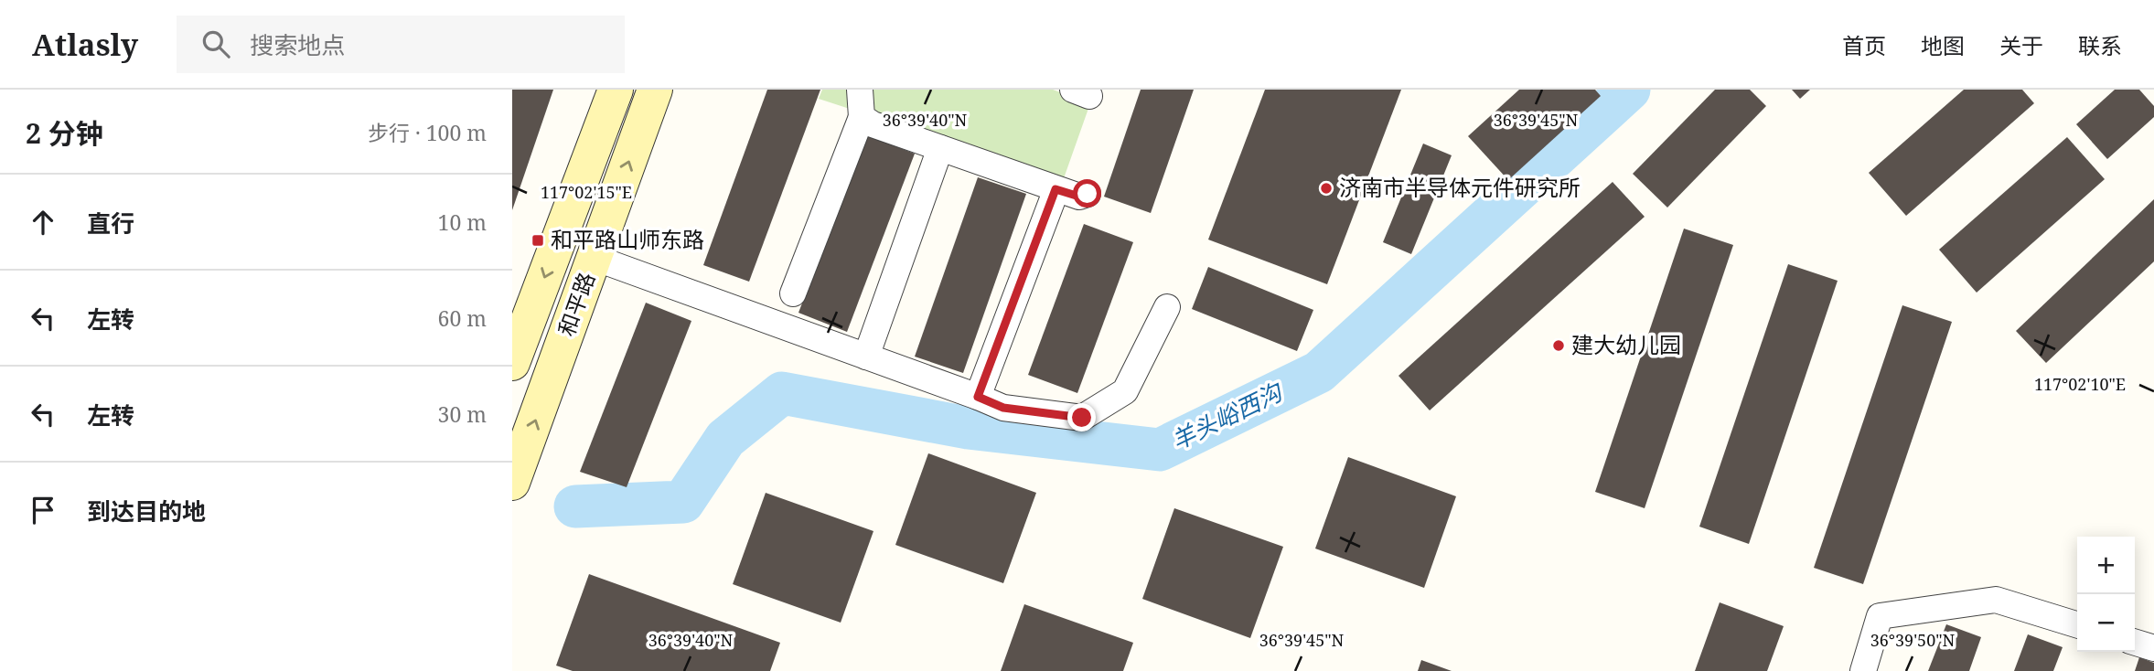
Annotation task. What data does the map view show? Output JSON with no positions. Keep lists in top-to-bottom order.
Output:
{
  "streets": {
    "main road": ["和平路"]
  },
  "water": ["羊头峪西沟"],
  "places": {
    "other": ["济南市半导体元件研究所", "建大幼儿园"],
    "transit": ["和平路山师东路"]
  },
  "page": {
    "header": "Atlasly",
    "search": "搜索地点",
    "nav": [
      "首页",
      "地图",
      "关于",
      "联系"
    ],
    "heading": ["2 分钟", "步行 · 100 m"],
    "list": [
      ["直行", "10 m"],
      ["左转", "60 m"],
      ["左转", "30 m"],
      "到达目的地"
    ],
    "map_buttons": ["+", "−"]
  },
  "coordinates": [
    "36°39'40\"N",
    "36°39'45\"N",
    "117°02'15\"E",
    "117°02'10\"E",
    "36°39'50\"N"
  ]
}
